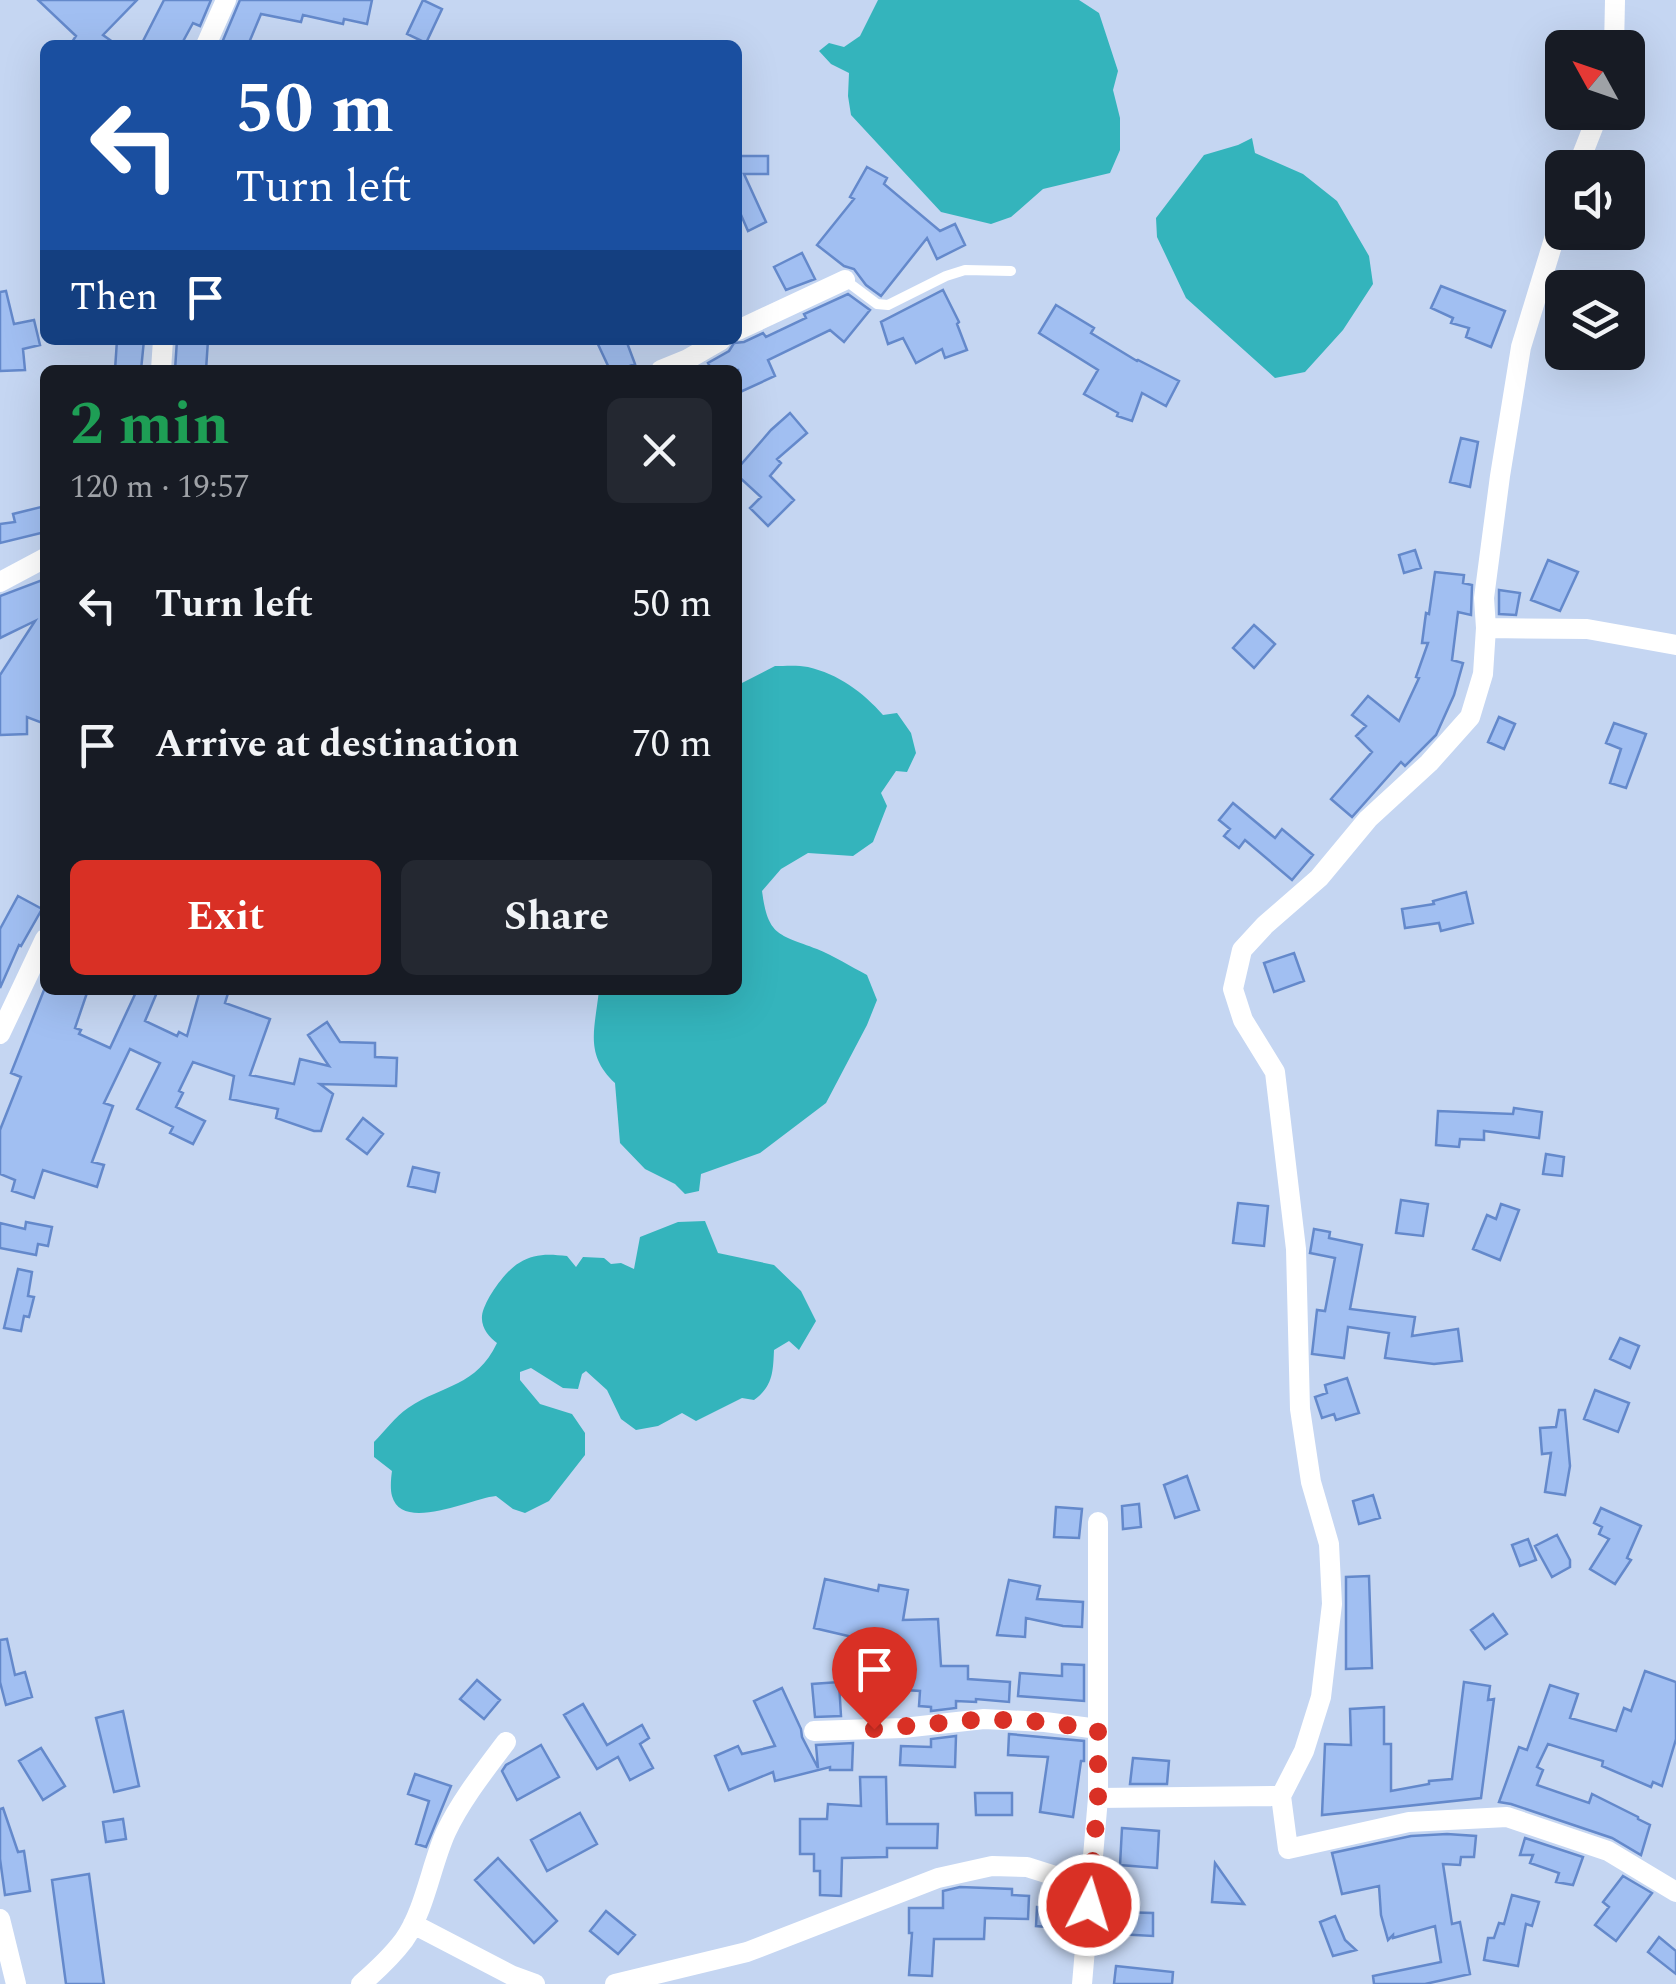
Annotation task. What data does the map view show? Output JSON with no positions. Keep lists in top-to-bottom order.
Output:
{
  "north": "top left",
  "page": {
    "turn": ["50 m", "Turn left"],
    "then": "Then",
    "heading": ["2 min", "120 m · 19:57"],
    "list": [
      {
        "name": "Turn left",
        "value": "50 m"
      },
      {
        "name": "Arrive at destination",
        "value": "70 m"
      }
    ],
    "buttons": ["Exit", "Share"]
  }
}
